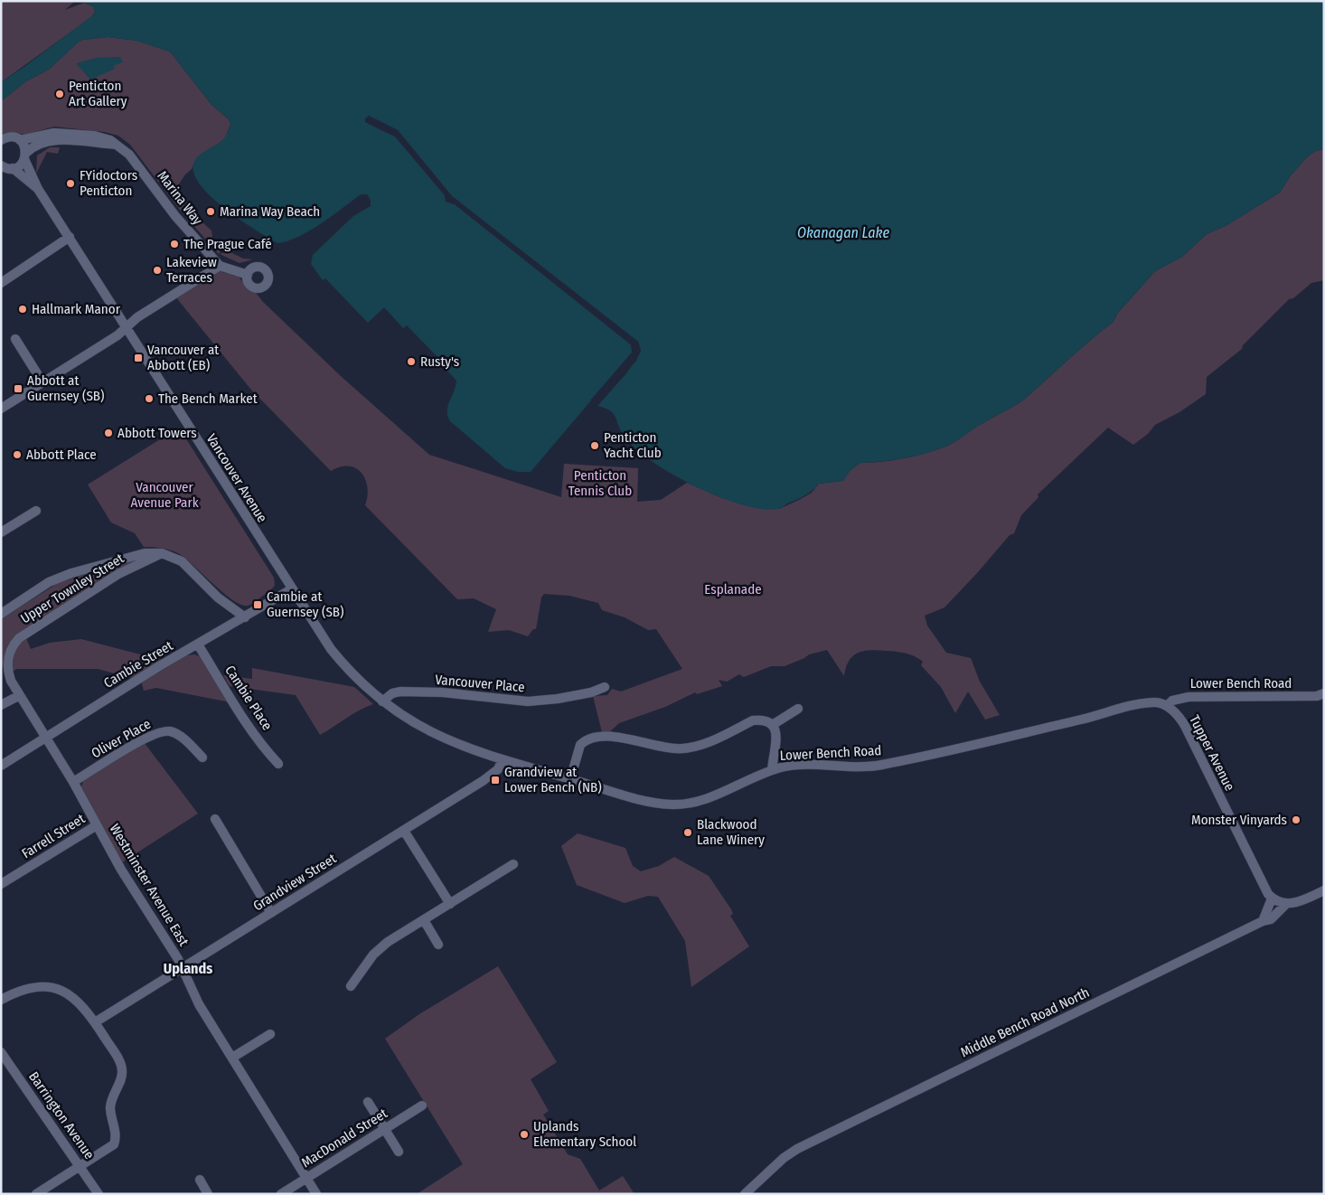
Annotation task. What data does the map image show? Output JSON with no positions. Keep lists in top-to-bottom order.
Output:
{
  "streets": {
    "street": [
      "Marina Way",
      "Vancouver Avenue",
      "Upper Townley Street",
      "Cambie Street",
      "Vancouver Place",
      "Lower Bench Road",
      "Cambie Place",
      "Oliver Place",
      "Tupper Avenue",
      "Farrell Street",
      "Grandview Street",
      "Westminster Avenue East",
      "Middle Bench Road North",
      "Barrington Avenue",
      "MacDonald Street"
    ]
  },
  "crossings": [
    ["Marina Way", "Vancouver Avenue"],
    ["Vancouver Avenue", "Cambie Street"],
    ["Vancouver Avenue", "Vancouver Place"],
    ["Vancouver Avenue", "Lower Bench Road"],
    ["Upper Townley Street", "Westminster Avenue East"],
    ["Cambie Street", "Cambie Place"],
    ["Cambie Street", "Westminster Avenue East"],
    ["Vancouver Place", "Lower Bench Road"],
    ["Lower Bench Road", "Tupper Avenue"],
    ["Lower Bench Road", "Grandview Street"],
    ["Oliver Place", "Westminster Avenue East"],
    ["Farrell Street", "Westminster Avenue East"],
    ["Grandview Street", "Westminster Avenue East"],
    ["Westminster Avenue East", "MacDonald Street"]
  ],
  "districts": ["Uplands"],
  "water": ["Okanagan Lake"],
  "parks": ["Penticton Tennis Club", "Vancouver Avenue Park", "Esplanade"],
  "places": {
    "other": [
      "Penticton Art Gallery",
      "FYidoctors Penticton",
      "Marina Way Beach",
      "The Prague Café",
      "Lakeview Terraces",
      "Hallmark Manor",
      "Rusty's",
      "The Bench Market",
      "Abbott Towers",
      "Penticton Yacht Club",
      "Abbott Place",
      "Monster Vinyards",
      "Blackwood Lane Winery",
      "Uplands Elementary School"
    ],
    "transit": [
      "Vancouver at Abbott (EB)",
      "Abbott at Guernsey (SB)",
      "Cambie at Guernsey (SB)",
      "Grandview at Lower Bench (NB)"
    ]
  }
}
